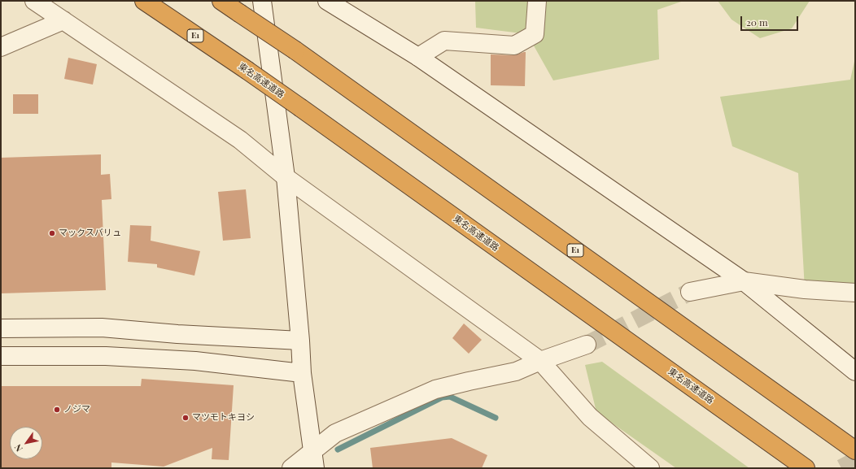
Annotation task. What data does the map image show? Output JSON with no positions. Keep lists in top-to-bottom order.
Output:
{
  "streets": {
    "highway": ["E1", "東名高速道路"]
  },
  "places": ["マックスバリュ", "ノジマ", "マツモトキヨシ"],
  "scale_bar": "20 m",
  "north": "bottom left"
}
